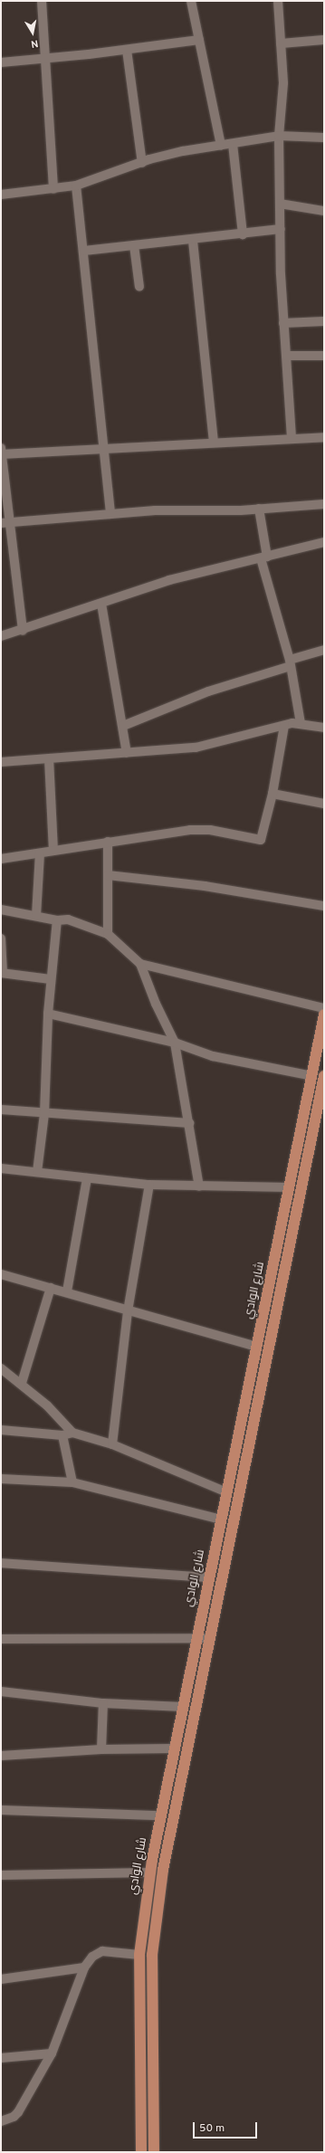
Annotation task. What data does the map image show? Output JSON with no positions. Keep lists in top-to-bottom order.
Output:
{
  "streets": {
    "main road": ["شارع الوادي"]
  },
  "scale_bar": "50 m",
  "north": "bottom"
}
